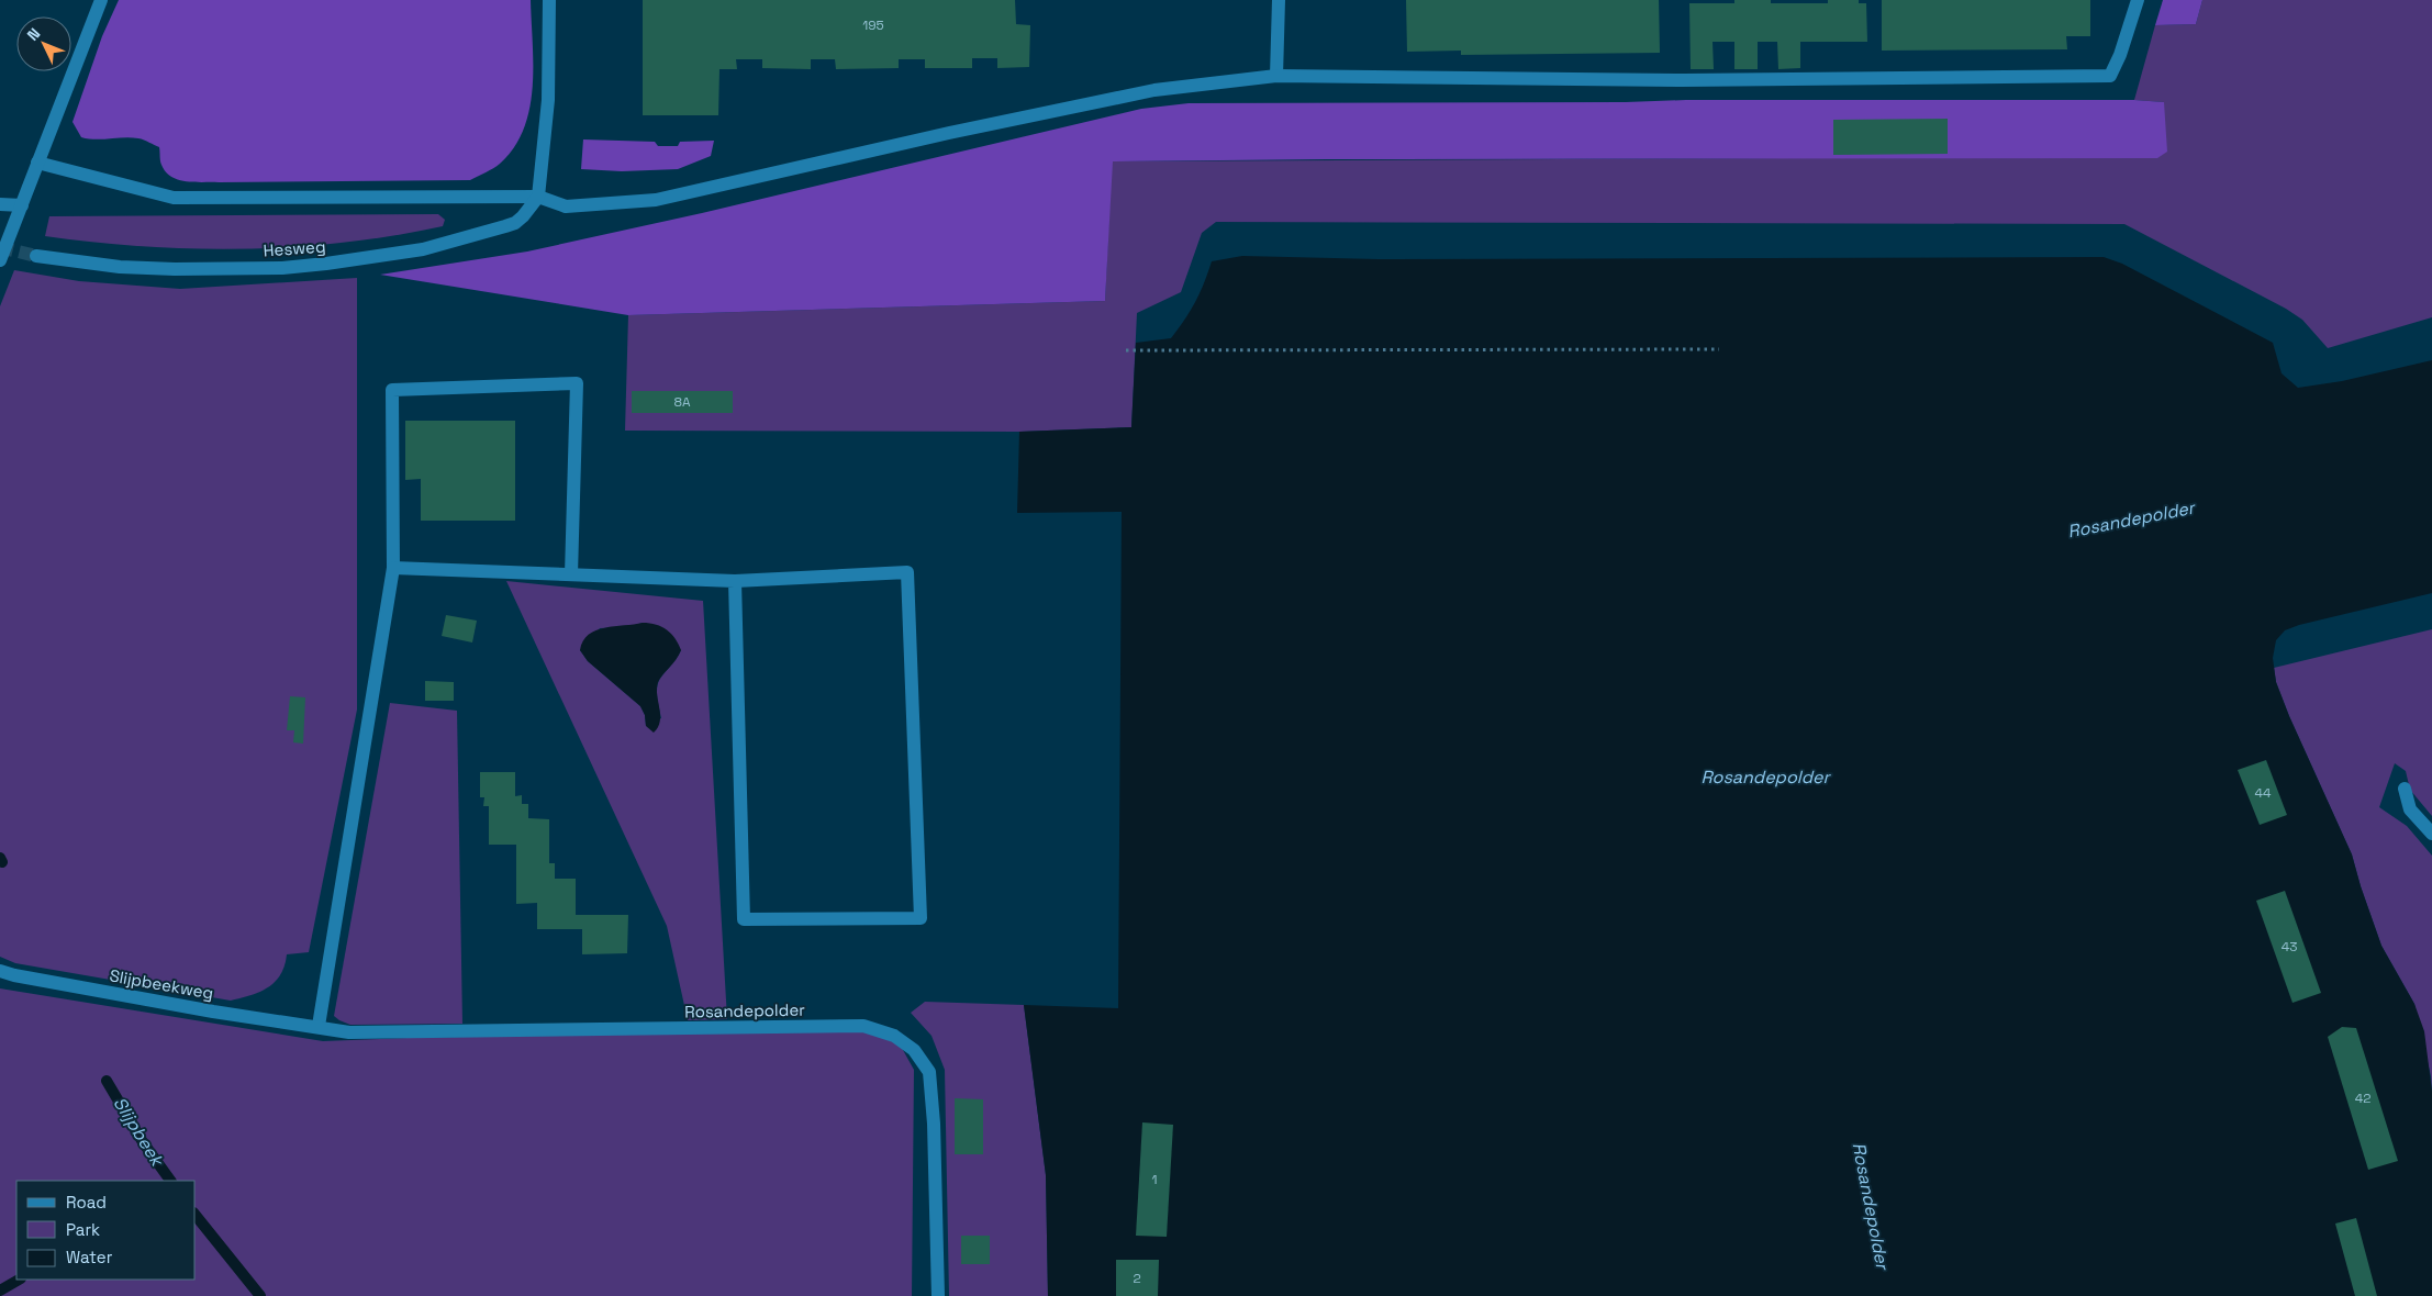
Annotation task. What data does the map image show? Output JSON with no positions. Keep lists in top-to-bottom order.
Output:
{
  "streets": {
    "street": ["Hesweg", "Slijpbeekweg", "Rosandepolder"]
  },
  "crossings": [
    ["Slijpbeekweg", "Rosandepolder"]
  ],
  "water": ["Rosandepolder", "Slijpbeek"],
  "house_numbers": [
    "195",
    "8A",
    "44",
    "43",
    "42",
    "1",
    "2"
  ],
  "legend": ["Road", "Park", "Water"],
  "north": "top left"
}
